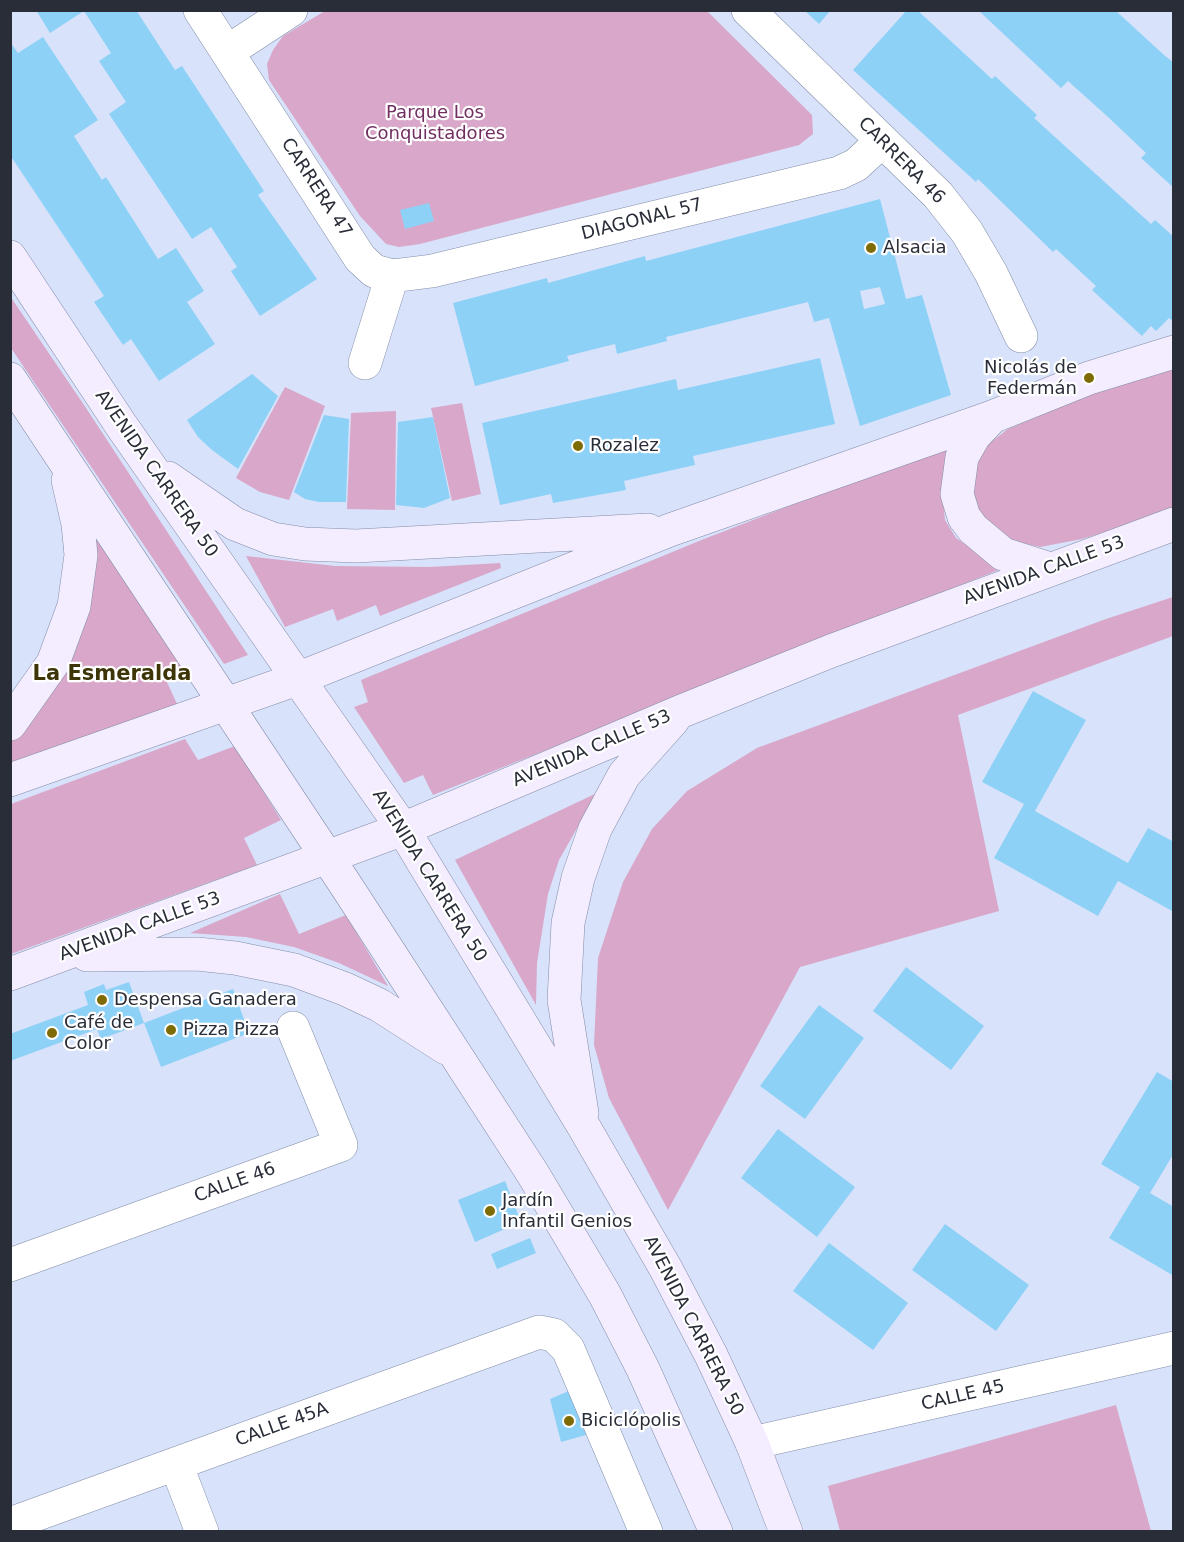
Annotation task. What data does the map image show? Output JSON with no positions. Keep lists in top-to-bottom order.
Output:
{
  "streets": {
    "main road": ["AVENIDA CARRERA 50", "AVENIDA CALLE 53"],
    "street": [
      "CARRERA 46",
      "CARRERA 47",
      "DIAGONAL 57",
      "CALLE 46",
      "CALLE 45",
      "CALLE 45A"
    ]
  },
  "crossings": [
    ["CARRERA 46", "DIAGONAL 57"],
    ["CARRERA 47", "DIAGONAL 57"],
    ["AVENIDA CARRERA 50", "AVENIDA CALLE 53"],
    ["AVENIDA CARRERA 50", "CALLE 45"]
  ],
  "districts": ["La Esmeralda"],
  "parks": ["Parque Los Conquistadores"],
  "places": [
    "Alsacia",
    "Nicolás de Federmán",
    "Rozalez",
    "Despensa Ganadera",
    "Pizza Pizza",
    "Café de Color",
    "Jardín Infantil Genios",
    "Biciclópolis"
  ]
}
